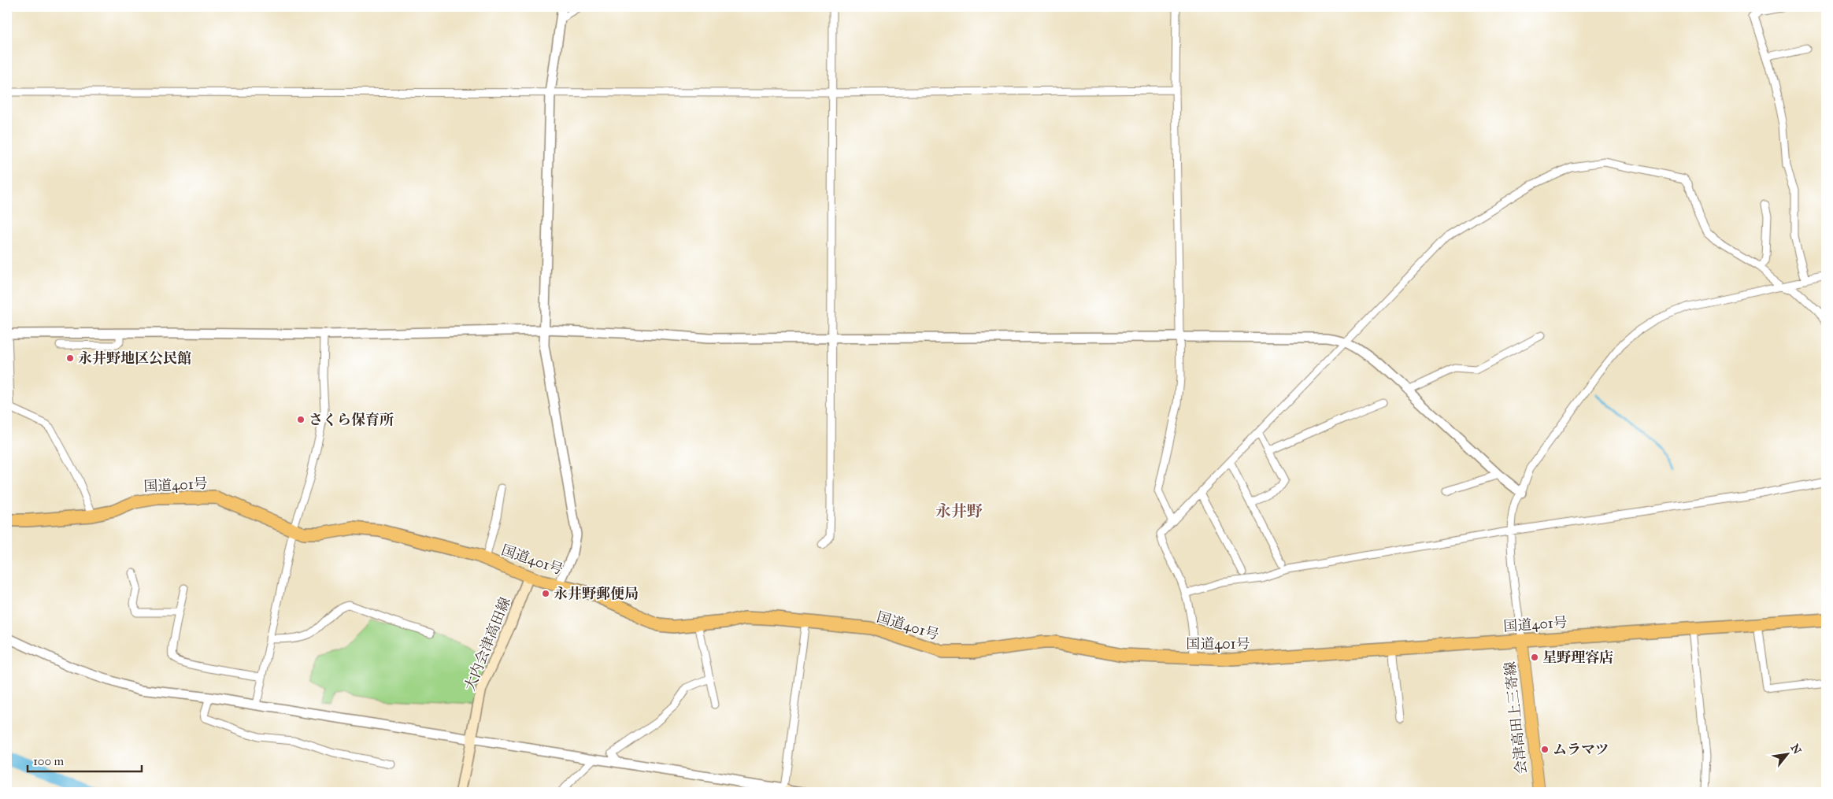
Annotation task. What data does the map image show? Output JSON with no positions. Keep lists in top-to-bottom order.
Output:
{
  "streets": {
    "highway": ["国道401号"],
    "main road": ["大内会津高田線", "会津高田上三寄線"]
  },
  "crossings": [
    ["国道401号", "大内会津高田線"],
    ["国道401号", "会津高田上三寄線"]
  ],
  "districts": ["永井野"],
  "places": [
    "永井野地区公民館",
    "さくら保育所",
    "永井野郵便局",
    "星野理容店",
    "ムラマツ"
  ],
  "scale_bar": "100 m",
  "north": "top right"
}
